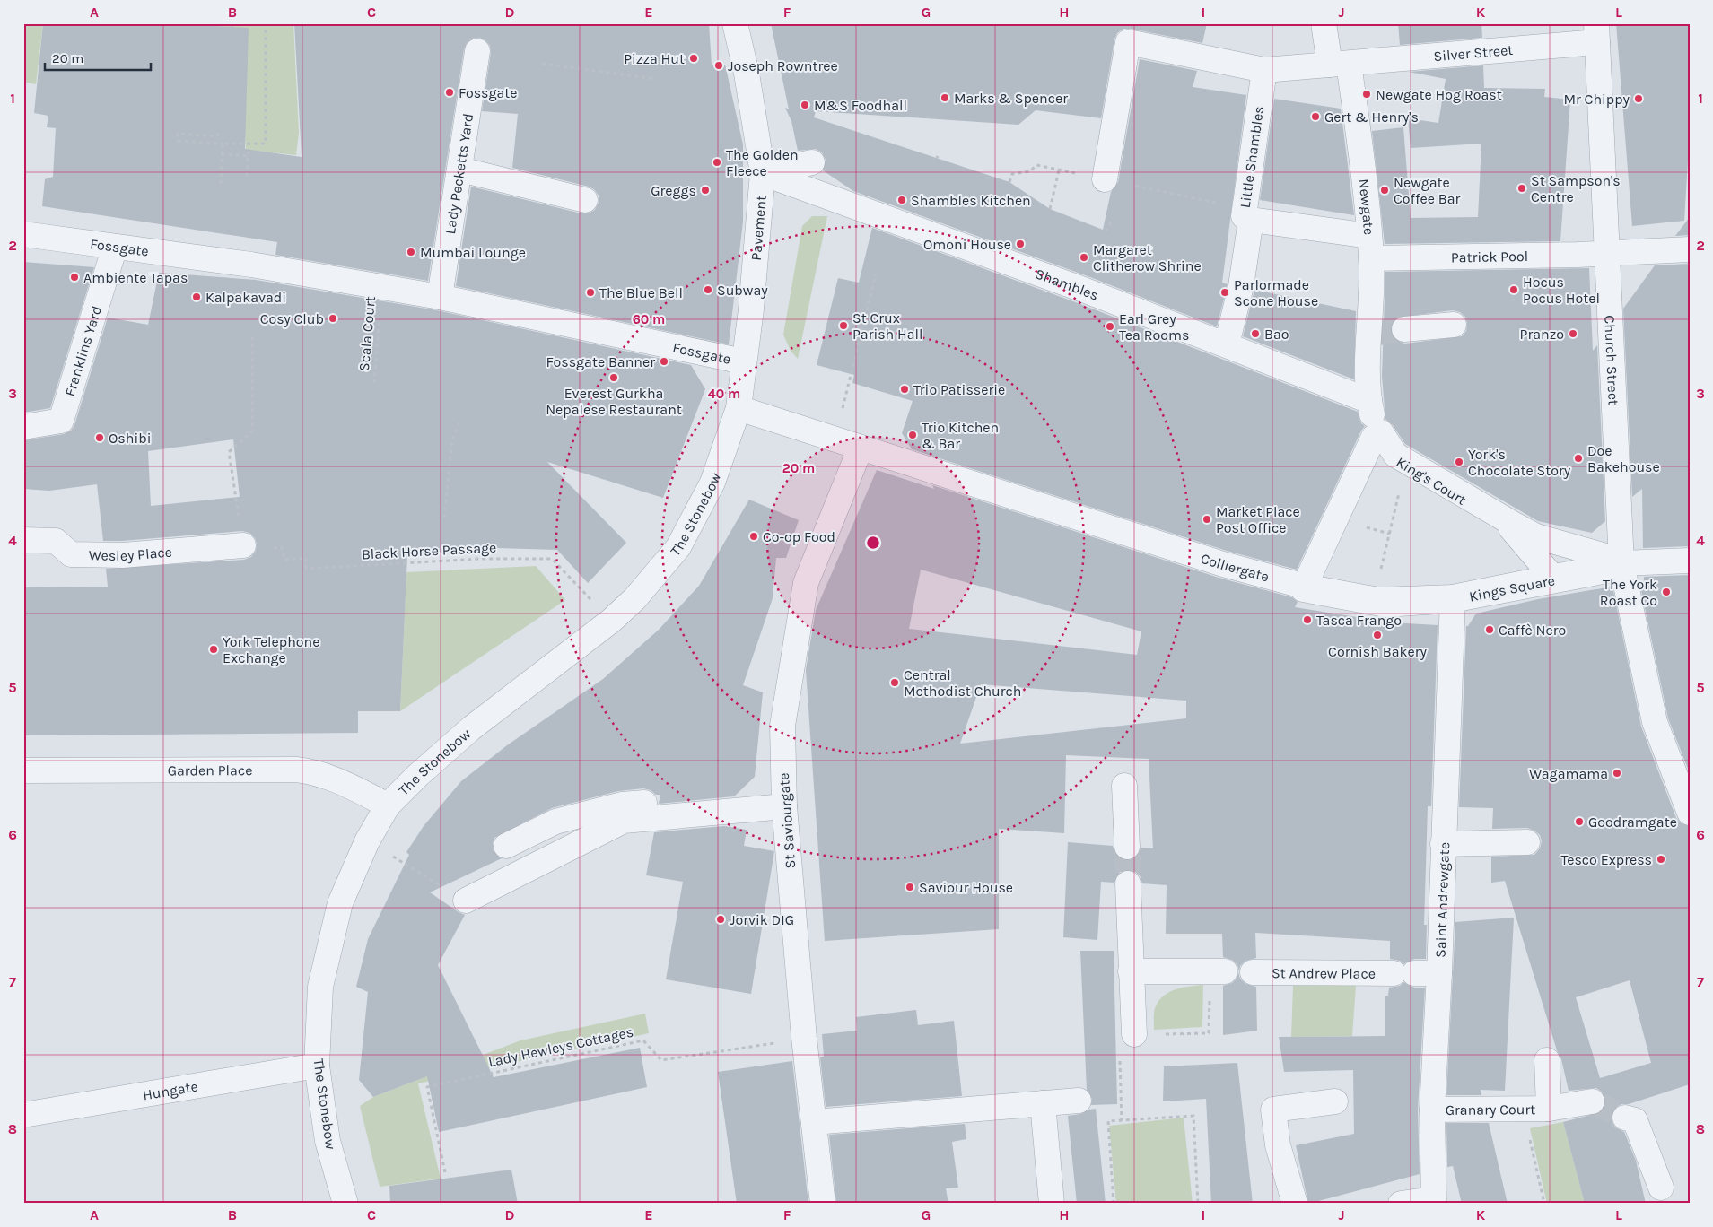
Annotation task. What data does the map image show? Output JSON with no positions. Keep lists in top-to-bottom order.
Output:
{
  "streets": {
    "street": [
      "Silver Street",
      "Little Shambles",
      "Lady Pecketts Yard",
      "Newgate",
      "Pavement",
      "Fossgate",
      "Patrick Pool",
      "Shambles",
      "Franklins Yard",
      "Church Street",
      "King's Court",
      "The Stonebow",
      "Wesley Place",
      "Colliergate",
      "Kings Square",
      "Garden Place",
      "St Saviourgate",
      "Saint Andrewgate",
      "St Andrew Place",
      "Hungate",
      "Granary Court"
    ],
    "path": ["Scala Court", "Black Horse Passage", "Lady Hewleys Cottages"]
  },
  "crossings": [
    ["Silver Street", "Little Shambles"],
    ["Silver Street", "Newgate"],
    ["Silver Street", "Church Street"],
    ["Little Shambles", "Patrick Pool"],
    ["Little Shambles", "Shambles"],
    ["Lady Pecketts Yard", "Fossgate"],
    ["Newgate", "Patrick Pool"],
    ["Newgate", "King's Court"],
    ["Pavement", "Fossgate"],
    ["Pavement", "Shambles"],
    ["Pavement", "The Stonebow"],
    ["Pavement", "Colliergate"],
    ["Fossgate", "Scala Court"],
    ["Fossgate", "Franklins Yard"],
    ["Patrick Pool", "Church Street"],
    ["Shambles", "King's Court"],
    ["Church Street", "Colliergate"],
    ["Church Street", "Kings Square"],
    ["King's Court", "Colliergate"],
    ["The Stonebow", "Black Horse Passage"],
    ["The Stonebow", "Colliergate"],
    ["The Stonebow", "Garden Place"],
    ["The Stonebow", "Hungate"],
    ["Black Horse Passage", "Wesley Place"],
    ["Colliergate", "Kings Square"],
    ["Colliergate", "St Saviourgate"],
    ["Colliergate", "Saint Andrewgate"],
    ["Kings Square", "Saint Andrewgate"],
    ["St Saviourgate", "Lady Hewleys Cottages"],
    ["Saint Andrewgate", "St Andrew Place"],
    ["Saint Andrewgate", "Granary Court"]
  ],
  "places": [
    "Pizza Hut",
    "Joseph Rowntree",
    "Fossgate",
    "Newgate Hog Roast",
    "Marks & Spencer",
    "Mr Chippy",
    "M&S Foodhall",
    "Gert & Henry's",
    "The Golden Fleece",
    "St Sampson's Centre",
    "Greggs",
    "Newgate Coffee Bar",
    "Shambles Kitchen",
    "Omoni House",
    "Mumbai Lounge",
    "Margaret Clitherow Shrine",
    "Ambiente Tapas",
    "Subway",
    "Hocus Pocus Hotel",
    "The Blue Bell",
    "Parlormade Scone House",
    "Kalpakavadi",
    "Cosy Club",
    "St Crux Parish Hall",
    "Earl Grey Tea Rooms",
    "Bao",
    "Pranzo",
    "Fossgate Banner",
    "Everest Gurkha Nepalese Restaurant",
    "Trio Patisserie",
    "Trio Kitchen & Bar",
    "Oshibi",
    "Doe Bakehouse",
    "York's Chocolate Story",
    "Market Place Post Office",
    "Co-op Food",
    "The York Roast Co",
    "Tasca Frango",
    "Caffè Nero",
    "Cornish Bakery",
    "York Telephone Exchange",
    "Central Methodist Church",
    "Wagamama",
    "Goodramgate",
    "Tesco Express",
    "Saviour House",
    "Jorvik DIG"
  ],
  "scale_bar": "20 m",
  "grid": {
    "columns": [
      "A",
      "B",
      "C",
      "D",
      "E",
      "F",
      "G",
      "H",
      "I",
      "J",
      "K",
      "L"
    ],
    "rows": [
      "1",
      "2",
      "3",
      "4",
      "5",
      "6",
      "7",
      "8"
    ]
  },
  "rings": ["60 m", "40 m", "20 m"]
}
